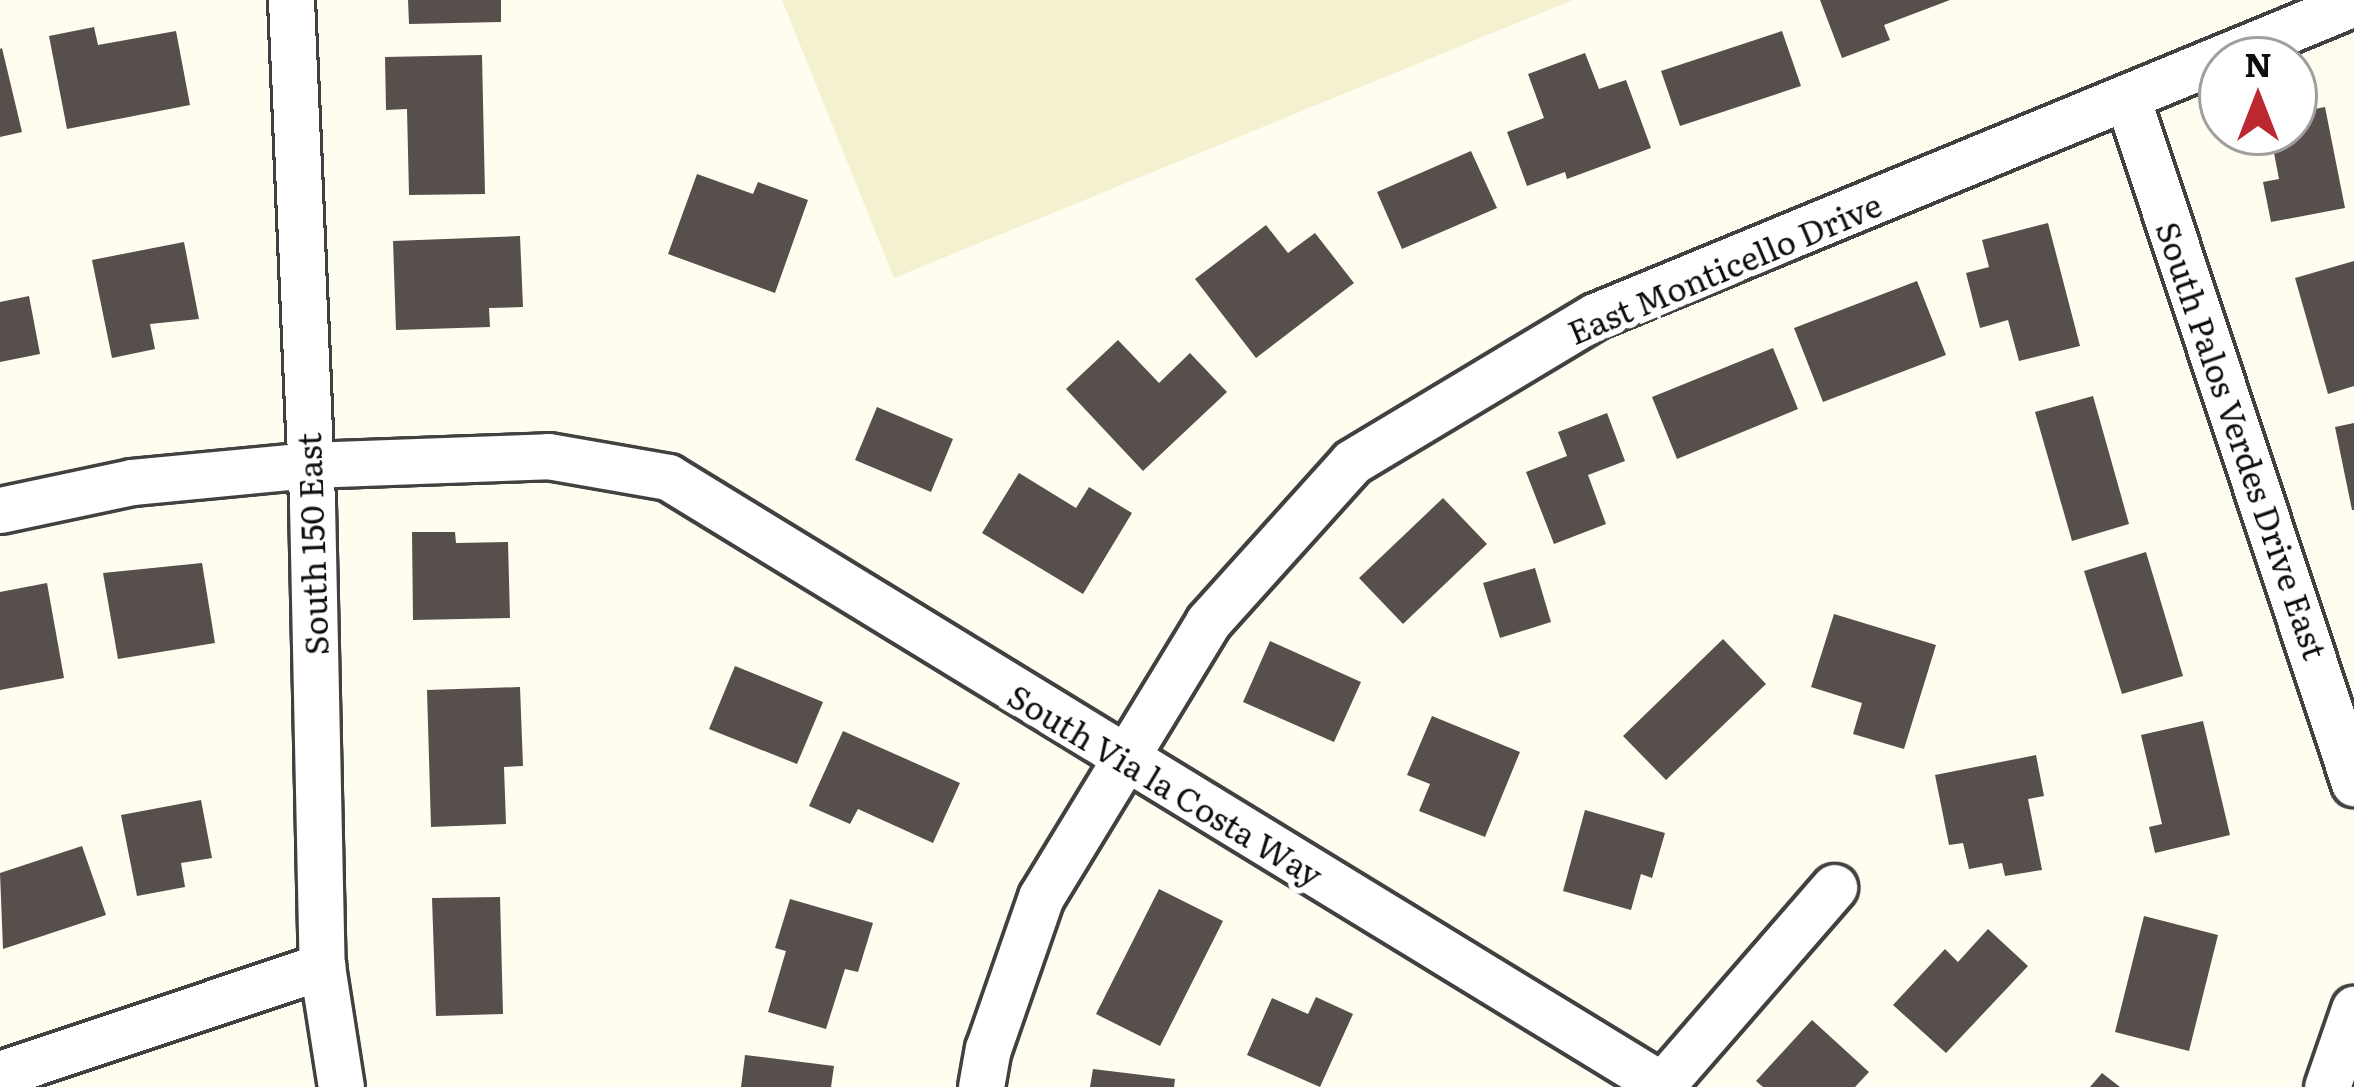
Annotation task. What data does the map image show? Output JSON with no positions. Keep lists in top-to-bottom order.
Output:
{
  "streets": {
    "street": [
      "East Monticello Drive",
      "South Palos Verdes Drive East",
      "South 150 East",
      "South Via la Costa Way"
    ]
  },
  "crossings": [
    ["East Monticello Drive", "South Palos Verdes Drive East"],
    ["East Monticello Drive", "South Via la Costa Way"],
    ["South 150 East", "South Via la Costa Way"]
  ],
  "north": "top"
}
